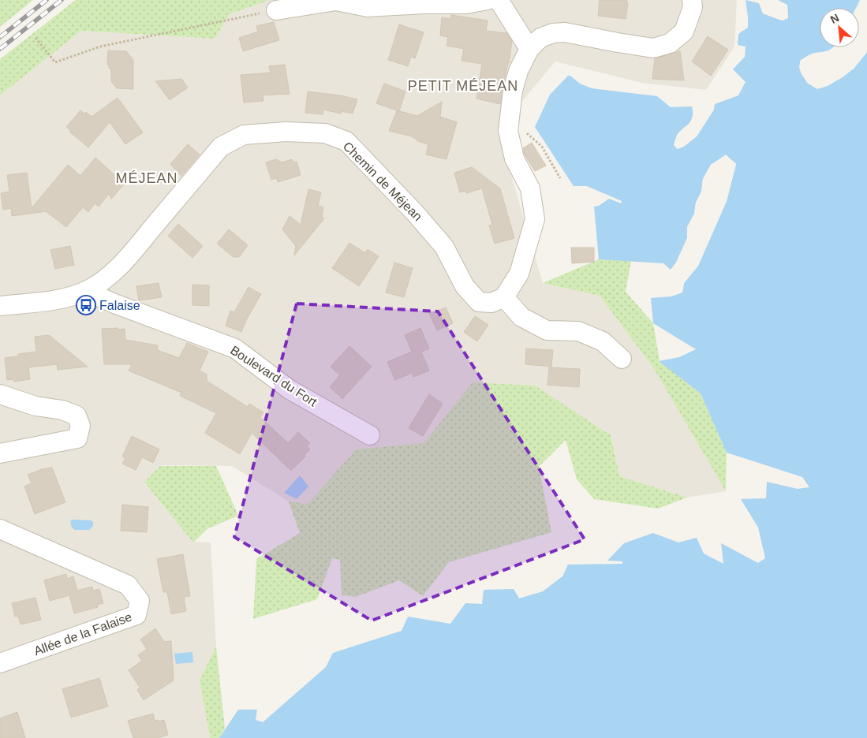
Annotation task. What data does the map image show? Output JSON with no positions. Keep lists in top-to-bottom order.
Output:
{
  "streets": {
    "street": ["Chemin de Méjean", "Boulevard du Fort", "Allée de la Falaise"]
  },
  "crossings": [
    ["Chemin de Méjean", "Boulevard du Fort"]
  ],
  "districts": ["PETIT MÉJEAN", "MÉJEAN"],
  "places": {
    "bus stop": ["Falaise"]
  },
  "north": "top left"
}
